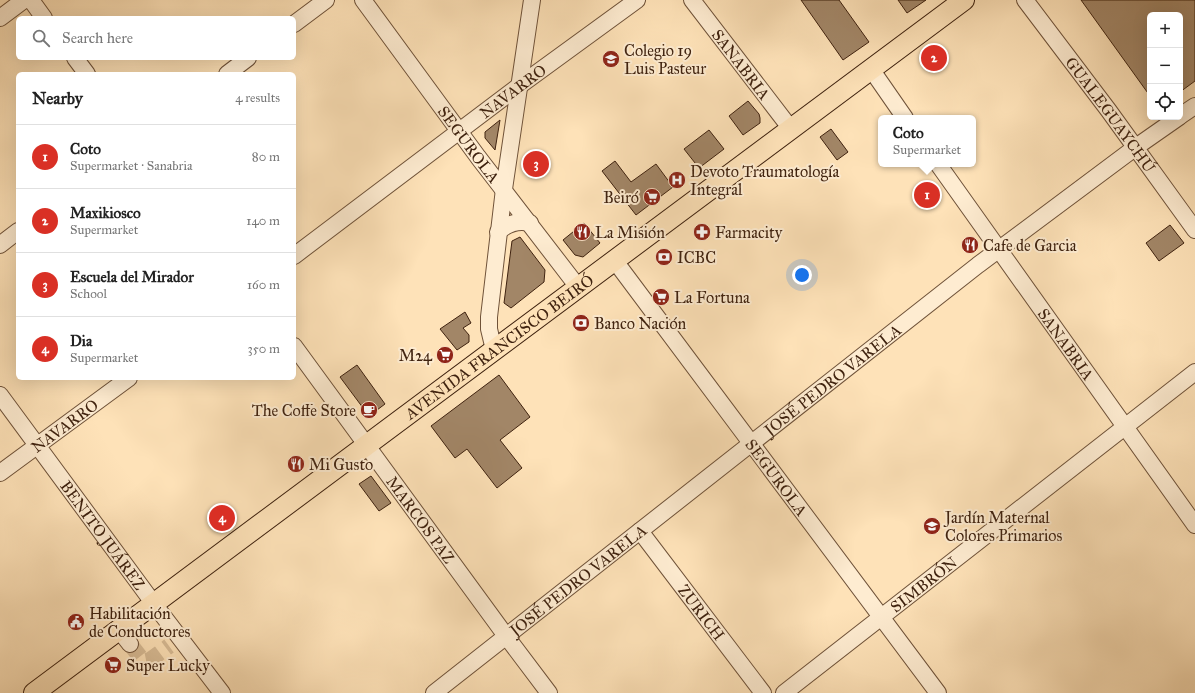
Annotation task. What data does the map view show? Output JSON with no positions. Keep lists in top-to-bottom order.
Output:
{
  "streets": {
    "main road": ["AVENIDA FRANCISCO BEIRÓ"],
    "street": [
      "SANABRIA",
      "NAVARRO",
      "GUALEGUAYCHÚ",
      "SEGUROLA",
      "JOSÉ PEDRO VARELA",
      "MARCOS PAZ",
      "BENITO JUÁREZ",
      "SIMBRÓN",
      "ZURICH"
    ]
  },
  "crossings": [
    ["SANABRIA", "AVENIDA FRANCISCO BEIRÓ"],
    ["SANABRIA", "JOSÉ PEDRO VARELA"],
    ["SANABRIA", "SIMBRÓN"],
    ["NAVARRO", "SEGUROLA"],
    ["NAVARRO", "BENITO JUÁREZ"],
    ["GUALEGUAYCHÚ", "JOSÉ PEDRO VARELA"],
    ["SEGUROLA", "AVENIDA FRANCISCO BEIRÓ"],
    ["SEGUROLA", "JOSÉ PEDRO VARELA"],
    ["SEGUROLA", "SIMBRÓN"],
    ["AVENIDA FRANCISCO BEIRÓ", "MARCOS PAZ"],
    ["AVENIDA FRANCISCO BEIRÓ", "BENITO JUÁREZ"],
    ["JOSÉ PEDRO VARELA", "MARCOS PAZ"],
    ["JOSÉ PEDRO VARELA", "ZURICH"]
  ],
  "places": {
    "school or university": ["Colegio 19 Luis Pasteur", "Jardín Maternal Colores Primarios"],
    "hospital": ["Devoto Traumatología Integral"],
    "supermarket": [
      "Beiró",
      "La Fortuna",
      "M24",
      "Super Lucky"
    ],
    "restaurant": ["La Misión", "Cafe de Garcia", "Mi Gusto"],
    "pharmacy": ["Farmacity"],
    "bank": ["ICBC", "Banco Nación"],
    "cafe": ["The Coffe Store"],
    "public building": ["Habilitación de Conductores"]
  },
  "page": {
    "map_buttons": ["+", "−"],
    "search": "Search here",
    "pins": [
      "2",
      "3",
      "1",
      "4"
    ],
    "heading": ["Nearby", "4 results"],
    "popup": ["Coto", "Supermarket"],
    "list": [
      {
        "mark": "1",
        "name": "Coto",
        "note": "Supermarket · Sanabria",
        "value": "80 m"
      },
      {
        "mark": "2",
        "name": "Maxikiosco",
        "note": "Supermarket",
        "value": "140 m"
      },
      {
        "mark": "3",
        "name": "Escuela del Mirador",
        "note": "School",
        "value": "160 m"
      },
      {
        "mark": "4",
        "name": "Dia",
        "note": "Supermarket",
        "value": "350 m"
      }
    ]
  }
}
